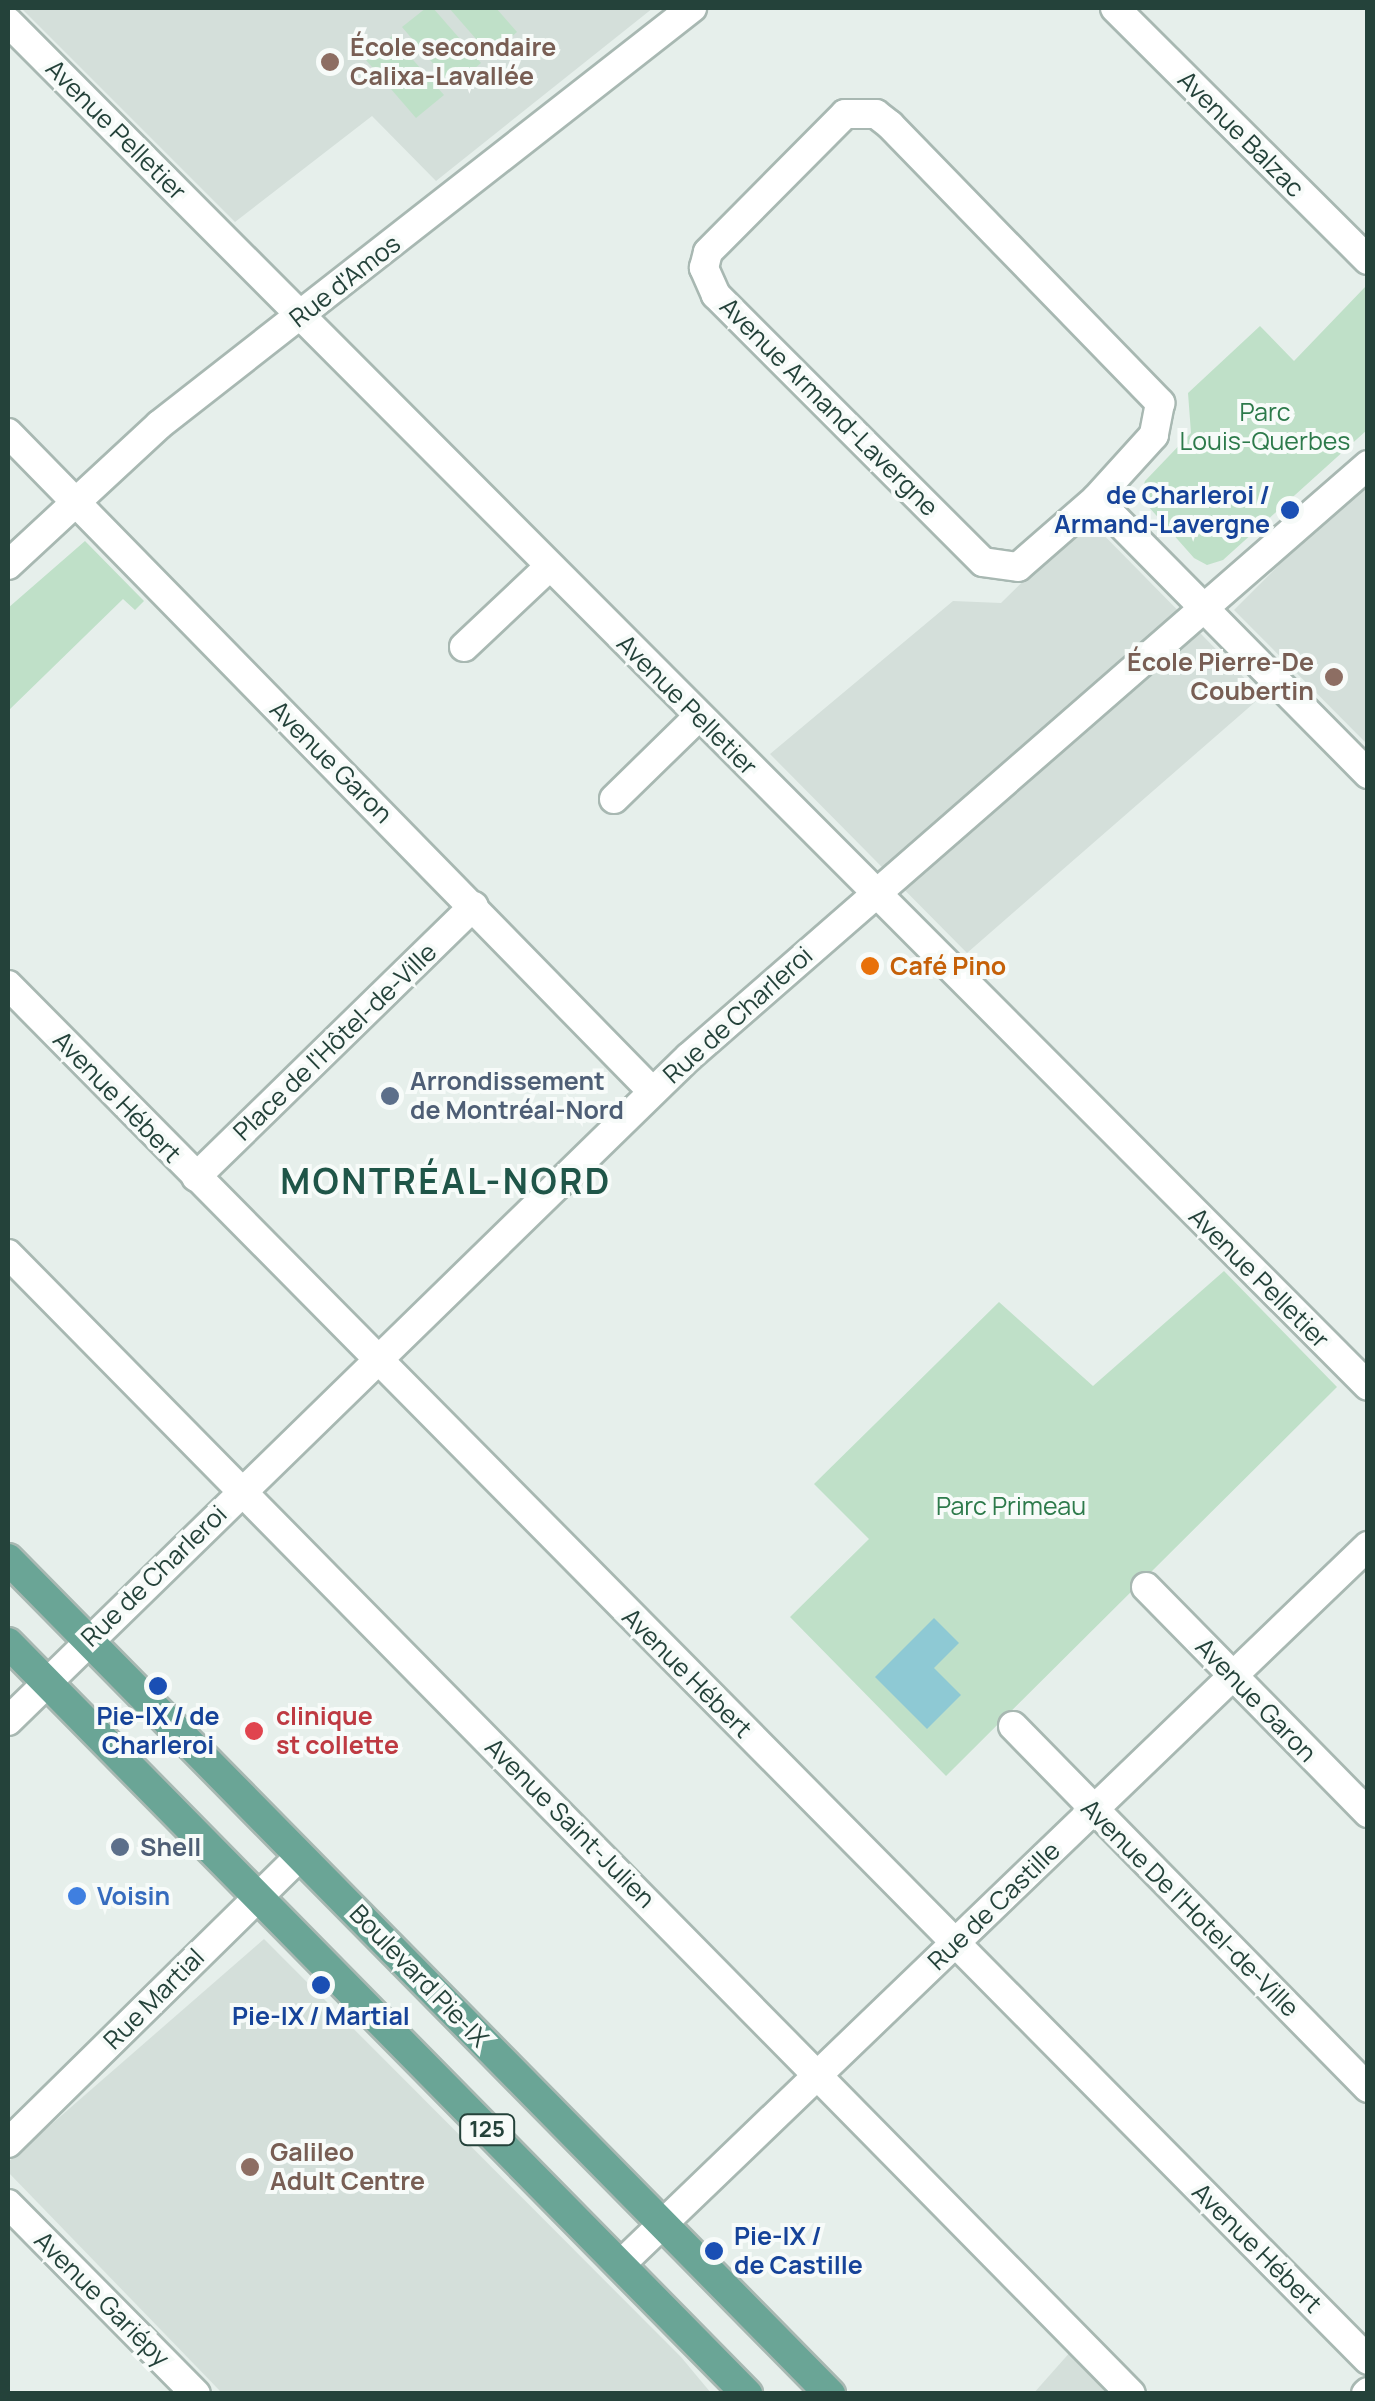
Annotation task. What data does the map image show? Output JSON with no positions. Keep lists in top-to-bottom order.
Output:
{
  "streets": {
    "main road": ["Boulevard Pie-IX", "125"],
    "street": [
      "Avenue Pelletier",
      "Avenue Balzac",
      "Rue d'Amos",
      "Avenue Armand-Lavergne",
      "Avenue Garon",
      "Rue de Charleroi",
      "Place de l'Hôtel-de-Ville",
      "Avenue Hébert",
      "Avenue Saint-Julien",
      "Rue de Castille",
      "Avenue De l'Hotel-de-Ville",
      "Rue Martial",
      "Avenue Gariépy"
    ]
  },
  "crossings": [
    ["Avenue Pelletier", "Rue d'Amos"],
    ["Avenue Pelletier", "Rue de Charleroi"],
    ["Rue d'Amos", "Avenue Garon"],
    ["Avenue Garon", "Rue de Charleroi"],
    ["Avenue Garon", "Place de l'Hôtel-de-Ville"],
    ["Avenue Garon", "Rue de Castille"],
    ["Rue de Charleroi", "Avenue Hébert"],
    ["Rue de Charleroi", "Avenue Saint-Julien"],
    ["Rue de Charleroi", "Boulevard Pie-IX"],
    ["Rue de Charleroi", "125"],
    ["Place de l'Hôtel-de-Ville", "Avenue Hébert"],
    ["Avenue Hébert", "Rue de Castille"],
    ["Avenue Saint-Julien", "Rue de Castille"],
    ["Rue de Castille", "Avenue De l'Hotel-de-Ville"],
    ["Rue de Castille", "Boulevard Pie-IX"],
    ["Rue de Castille", "125"],
    ["Boulevard Pie-IX", "Rue Martial"],
    ["Rue Martial", "125"]
  ],
  "districts": ["MONTRÉAL-NORD"],
  "parks": ["Parc Louis-Querbes", "Parc Primeau"],
  "places": [
    "École secondaire Calixa-Lavallée",
    "de Charleroi / Armand-Lavergne",
    "École Pierre-De Coubertin",
    "Café Pino",
    "Arrondissement de Montréal-Nord",
    "Pie-IX / de Charleroi",
    "clinique st collette",
    "Shell",
    "Voisin",
    "Pie-IX / Martial",
    "Galileo Adult Centre",
    "Pie-IX / de Castille"
  ]
}
